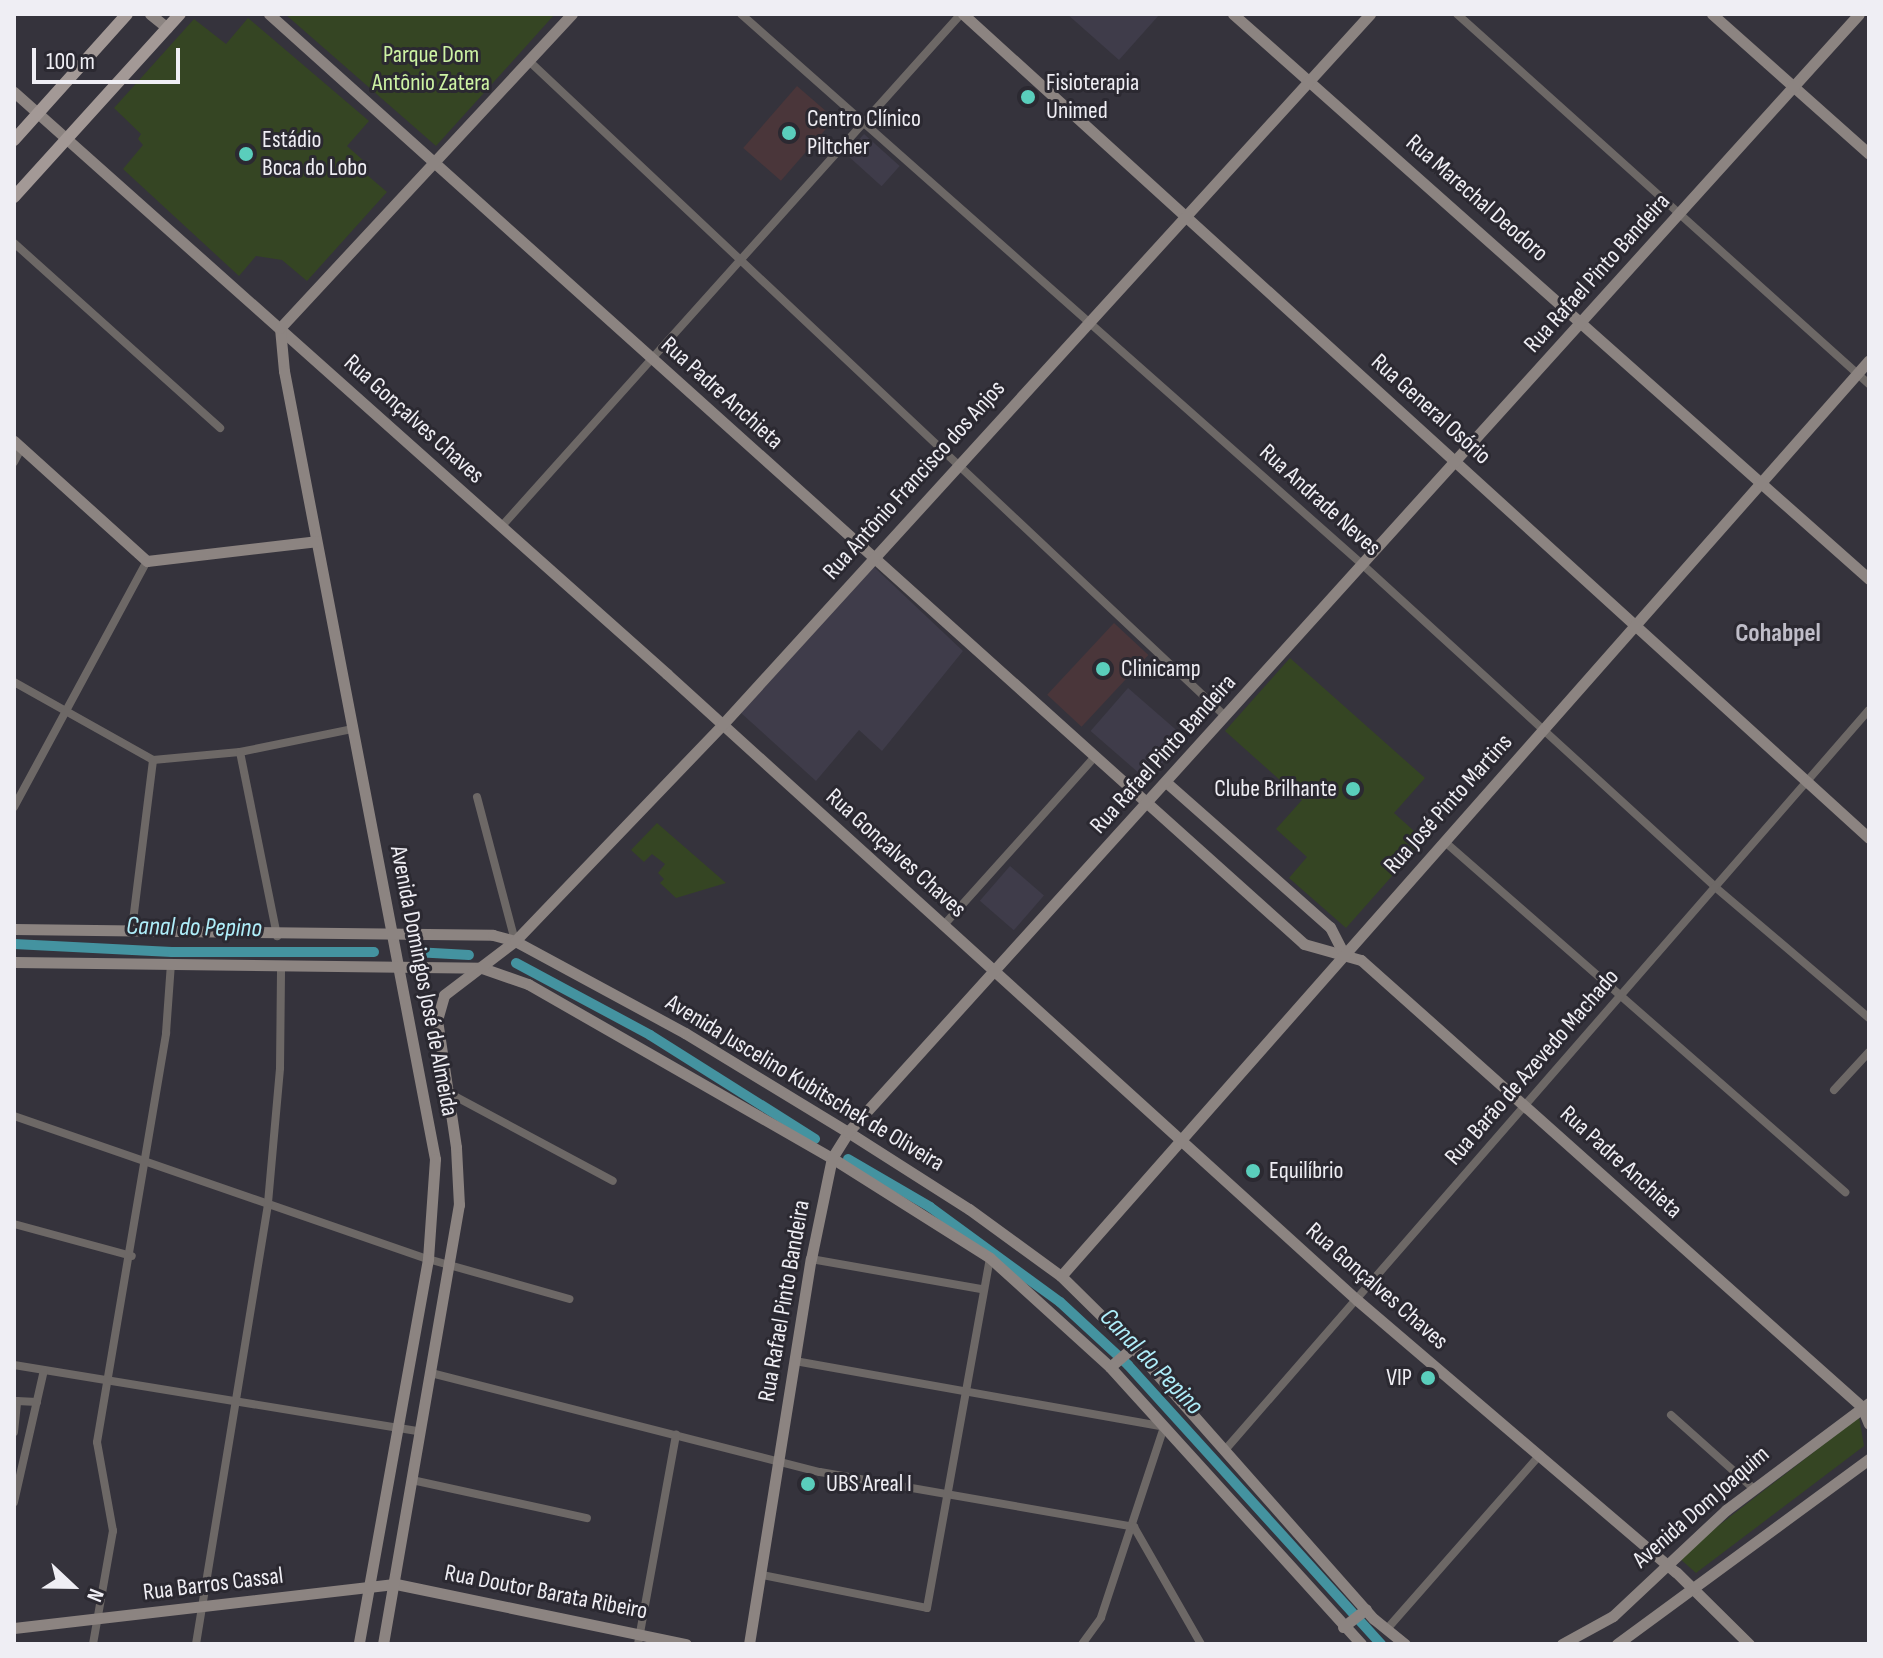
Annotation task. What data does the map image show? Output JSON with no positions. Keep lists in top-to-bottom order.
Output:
{
  "streets": {
    "street": [
      "Rua Marechal Deodoro",
      "Rua Rafael Pinto Bandeira",
      "Rua Padre Anchieta",
      "Rua General Osório",
      "Rua Gonçalves Chaves",
      "Rua Antônio Francisco dos Anjos",
      "Rua Andrade Neves",
      "Rua José Pinto Martins",
      "Avenida Domingos José de Almeida",
      "Rua Barão de Azevedo Machado",
      "Avenida Juscelino Kubitschek de Oliveira",
      "Avenida Dom Joaquim",
      "Rua Barros Cassal",
      "Rua Doutor Barata Ribeiro"
    ]
  },
  "crossings": [
    ["Rua Marechal Deodoro", "Rua Rafael Pinto Bandeira"],
    ["Rua Marechal Deodoro", "Rua Antônio Francisco dos Anjos"],
    ["Rua Marechal Deodoro", "Rua José Pinto Martins"],
    ["Rua Rafael Pinto Bandeira", "Rua Padre Anchieta"],
    ["Rua Rafael Pinto Bandeira", "Rua General Osório"],
    ["Rua Rafael Pinto Bandeira", "Rua Gonçalves Chaves"],
    ["Rua Rafael Pinto Bandeira", "Rua Andrade Neves"],
    ["Rua Rafael Pinto Bandeira", "Avenida Juscelino Kubitschek de Oliveira"],
    ["Rua Padre Anchieta", "Rua Antônio Francisco dos Anjos"],
    ["Rua Padre Anchieta", "Rua José Pinto Martins"],
    ["Rua Padre Anchieta", "Rua Barão de Azevedo Machado"],
    ["Rua Padre Anchieta", "Avenida Dom Joaquim"],
    ["Rua General Osório", "Rua Antônio Francisco dos Anjos"],
    ["Rua General Osório", "Rua José Pinto Martins"],
    ["Rua General Osório", "Rua Barão de Azevedo Machado"],
    ["Rua Gonçalves Chaves", "Rua Antônio Francisco dos Anjos"],
    ["Rua Gonçalves Chaves", "Rua José Pinto Martins"],
    ["Rua Gonçalves Chaves", "Avenida Domingos José de Almeida"],
    ["Rua Gonçalves Chaves", "Rua Barão de Azevedo Machado"],
    ["Rua Gonçalves Chaves", "Avenida Dom Joaquim"],
    ["Rua Antônio Francisco dos Anjos", "Rua Andrade Neves"],
    ["Rua Antônio Francisco dos Anjos", "Avenida Domingos José de Almeida"],
    ["Rua Antônio Francisco dos Anjos", "Avenida Juscelino Kubitschek de Oliveira"],
    ["Rua Andrade Neves", "Rua José Pinto Martins"],
    ["Rua Andrade Neves", "Rua Barão de Azevedo Machado"],
    ["Rua José Pinto Martins", "Avenida Juscelino Kubitschek de Oliveira"],
    ["Avenida Domingos José de Almeida", "Avenida Juscelino Kubitschek de Oliveira"],
    ["Avenida Domingos José de Almeida", "Rua Barros Cassal"],
    ["Avenida Domingos José de Almeida", "Rua Doutor Barata Ribeiro"],
    ["Rua Barão de Azevedo Machado", "Avenida Juscelino Kubitschek de Oliveira"],
    ["Rua Barros Cassal", "Rua Doutor Barata Ribeiro"]
  ],
  "districts": ["Cohabpel"],
  "water": ["Canal do Pepino"],
  "parks": ["Parque Dom Antônio Zatera"],
  "places": [
    "Fisioterapia Unimed",
    "Centro Clínico Piltcher",
    "Estádio Boca do Lobo",
    "Clinicamp",
    "Clube Brilhante",
    "Equilíbrio",
    "VIP",
    "UBS Areal I"
  ],
  "scale_bar": "100 m",
  "north": "right"
}
